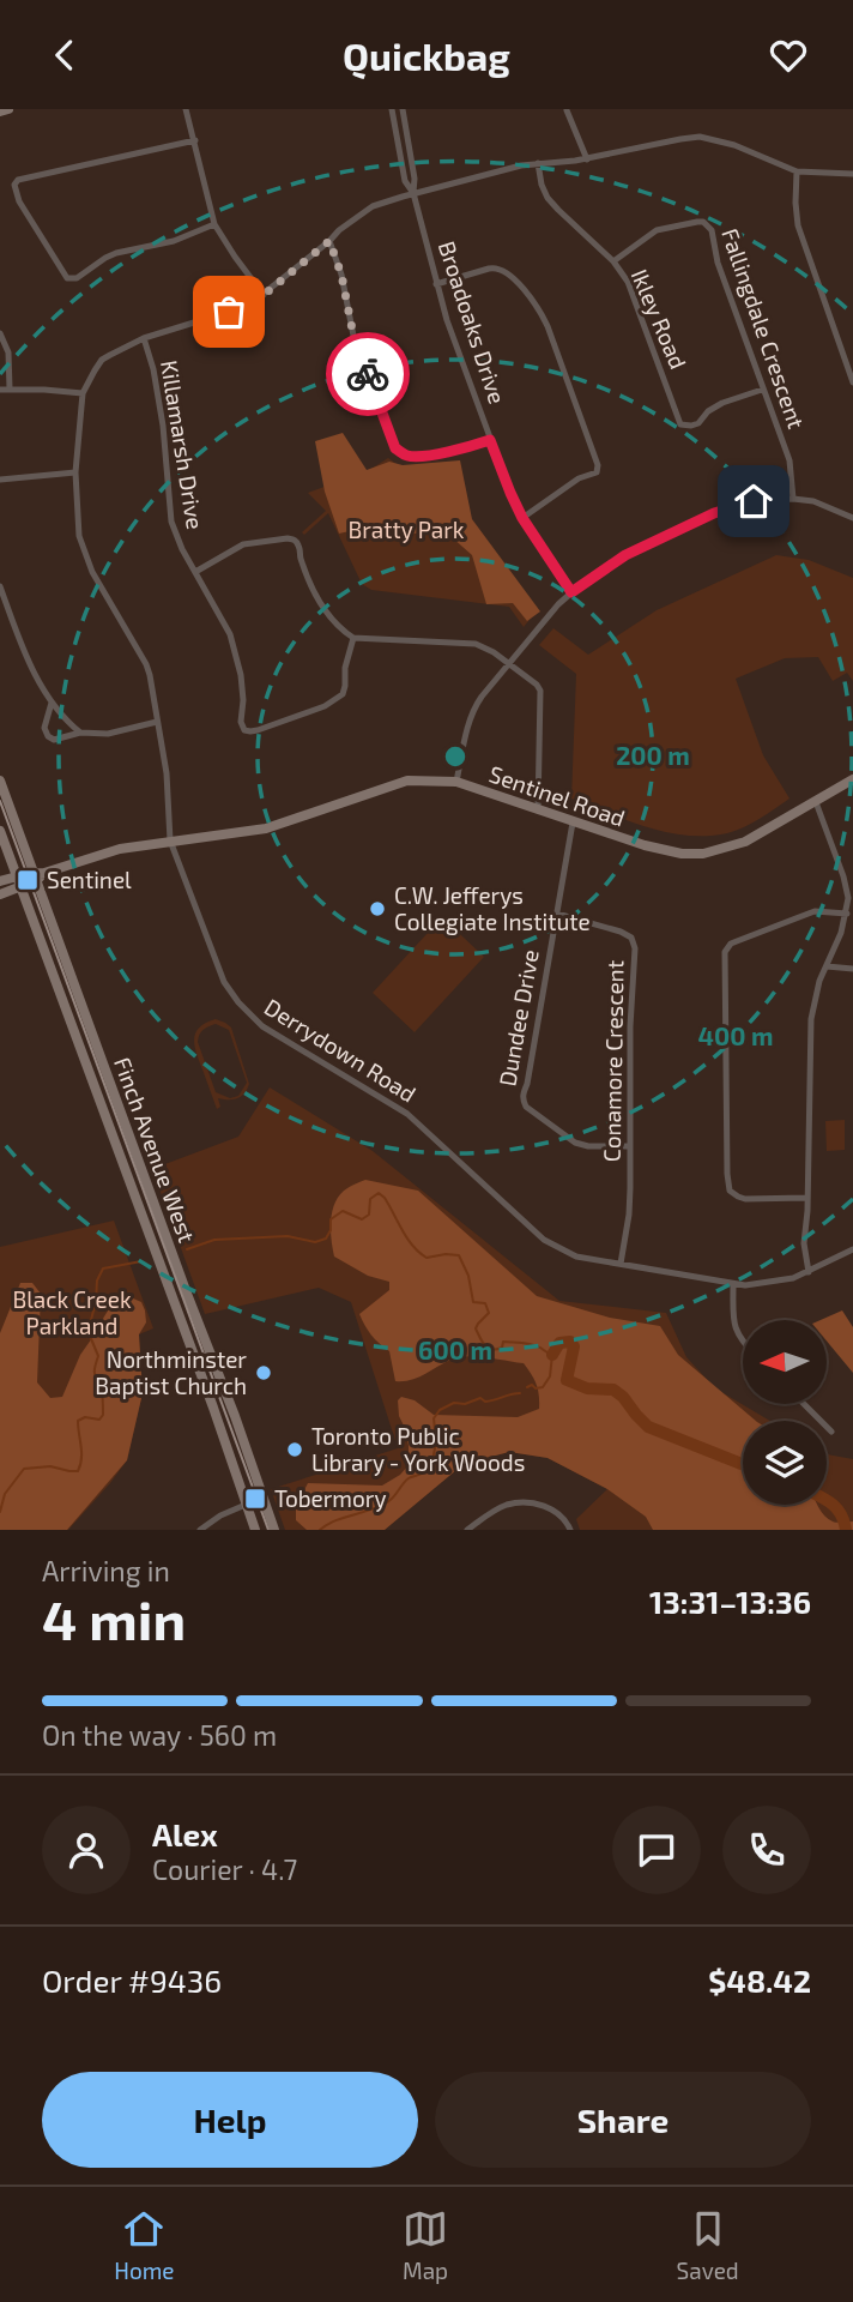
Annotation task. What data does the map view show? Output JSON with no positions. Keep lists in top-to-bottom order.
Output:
{
  "streets": {
    "main road": ["Sentinel Road", "Finch Avenue West"],
    "street": [
      "Ikley Road",
      "Broadoaks Drive",
      "Fallingdale Crescent",
      "Killamarsh Drive",
      "Dundee Drive",
      "Derrydown Road",
      "Conamore Crescent"
    ]
  },
  "crossings": [
    ["Ikley Road", "Fallingdale Crescent"],
    ["Ikley Road", "Derrydown Road"],
    ["Broadoaks Drive", "Derrydown Road"],
    ["Killamarsh Drive", "Derrydown Road"],
    ["Sentinel Road", "Dundee Drive"],
    ["Sentinel Road", "Derrydown Road"],
    ["Sentinel Road", "Finch Avenue West"],
    ["Dundee Drive", "Conamore Crescent"],
    ["Derrydown Road", "Conamore Crescent"]
  ],
  "parks": ["Bratty Park", "Black Creek Parkland"],
  "places": {
    "transit": ["Sentinel", "Tobermory"],
    "other": ["C.W. Jefferys Collegiate Institute", "Northminster Baptist Church", "Toronto Public Library - York Woods"]
  },
  "north": "left",
  "page": {
    "header": "Quickbag",
    "heading": ["4 min", "Arriving in", "13:31–13:36"],
    "panel": [
      "Alex",
      "Courier · 4.7",
      "Order #9436",
      "$48.42"
    ],
    "bar": "On the way · 560 m",
    "buttons": ["Help", "Share"],
    "tabs": ["Home", "Map", "Saved"]
  },
  "rings": ["200 m", "400 m", "600 m"]
}
